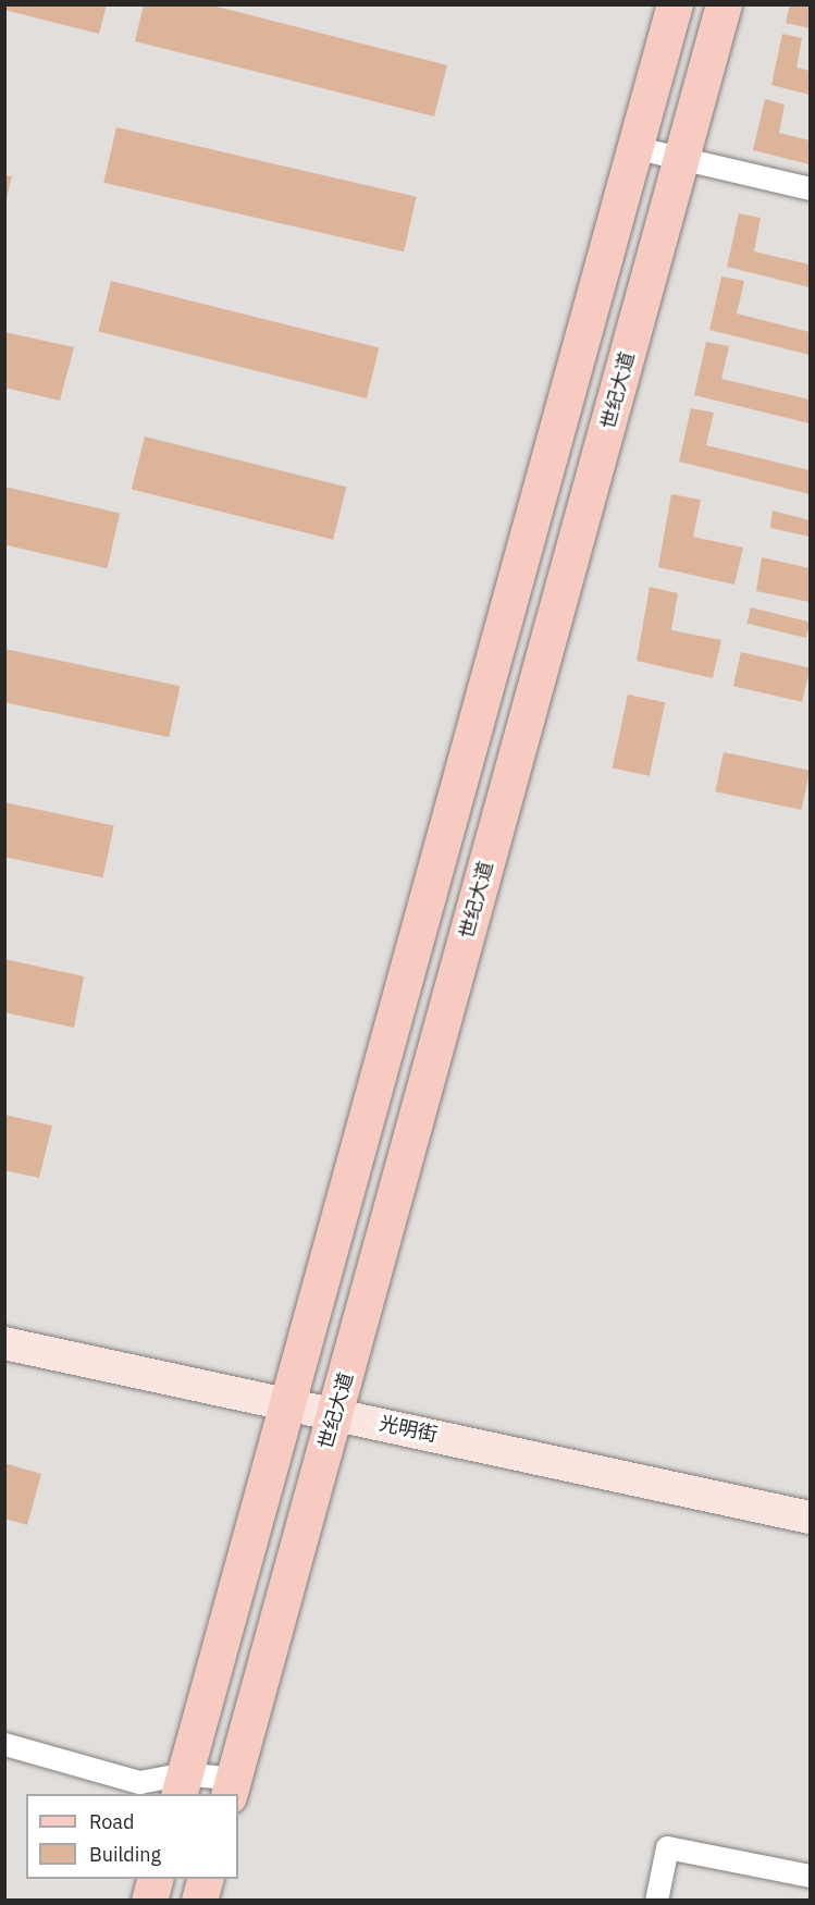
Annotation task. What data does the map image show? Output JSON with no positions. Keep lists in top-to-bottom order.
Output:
{
  "streets": {
    "main road": ["世纪大道"],
    "street": ["光明街"]
  },
  "crossings": [
    ["世纪大道", "光明街"]
  ],
  "legend": ["Road", "Building"]
}
